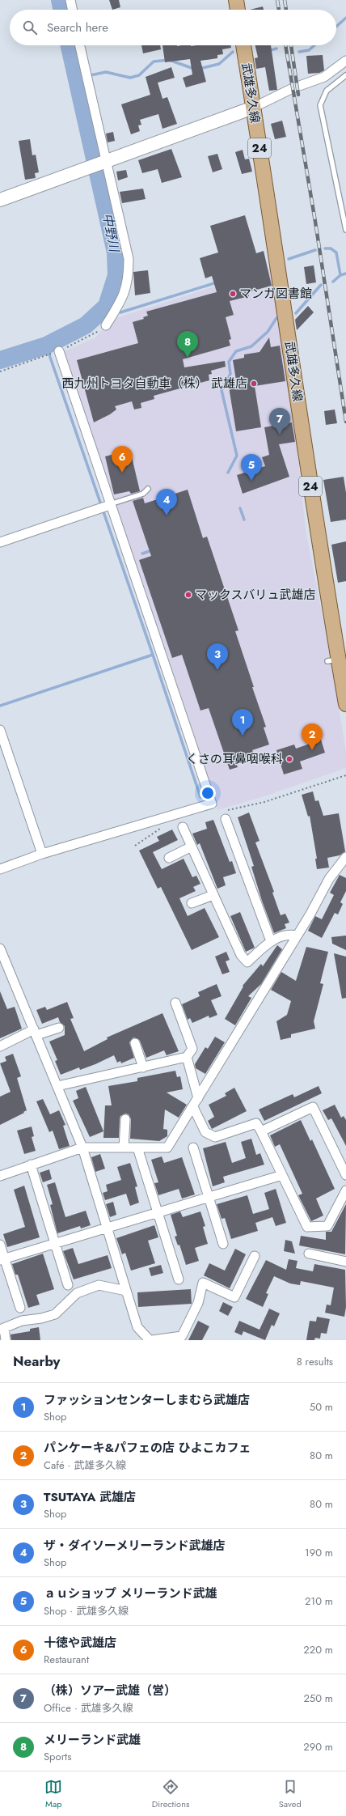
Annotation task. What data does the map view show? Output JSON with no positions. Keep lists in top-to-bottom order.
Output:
{
  "streets": {
    "main road": ["武雄多久線", "24"]
  },
  "water": ["中野川"],
  "places": [
    "マンガ図書館",
    "西九州トヨタ自動車（株） 武雄店",
    "マックスバリュ武雄店",
    "くさの耳鼻咽喉科"
  ],
  "page": {
    "search": "Search here",
    "pins": [
      "8",
      "7",
      "6",
      "5",
      "4",
      "3",
      "1",
      "2"
    ],
    "heading": ["Nearby", "8 results"],
    "list": [
      {
        "mark": "1",
        "name": "ファッションセンターしまむら武雄店",
        "note": "Shop",
        "value": "50 m"
      },
      {
        "mark": "2",
        "name": "パンケーキ&パフェの店 ひよこカフェ",
        "note": "Café · 武雄多久線",
        "value": "80 m"
      },
      {
        "mark": "3",
        "name": "TSUTAYA 武雄店",
        "note": "Shop",
        "value": "80 m"
      },
      {
        "mark": "4",
        "name": "ザ・ダイソーメリーランド武雄店",
        "note": "Shop",
        "value": "190 m"
      },
      {
        "mark": "5",
        "name": "ａｕショップ メリーランド武雄",
        "note": "Shop · 武雄多久線",
        "value": "210 m"
      },
      {
        "mark": "6",
        "name": "十徳や武雄店",
        "note": "Restaurant",
        "value": "220 m"
      },
      {
        "mark": "7",
        "name": "（株）ソアー武雄（営）",
        "note": "Office · 武雄多久線",
        "value": "250 m"
      },
      {
        "mark": "8",
        "name": "メリーランド武雄",
        "note": "Sports",
        "value": "290 m"
      }
    ],
    "nav": ["Map", "Directions", "Saved"]
  }
}
